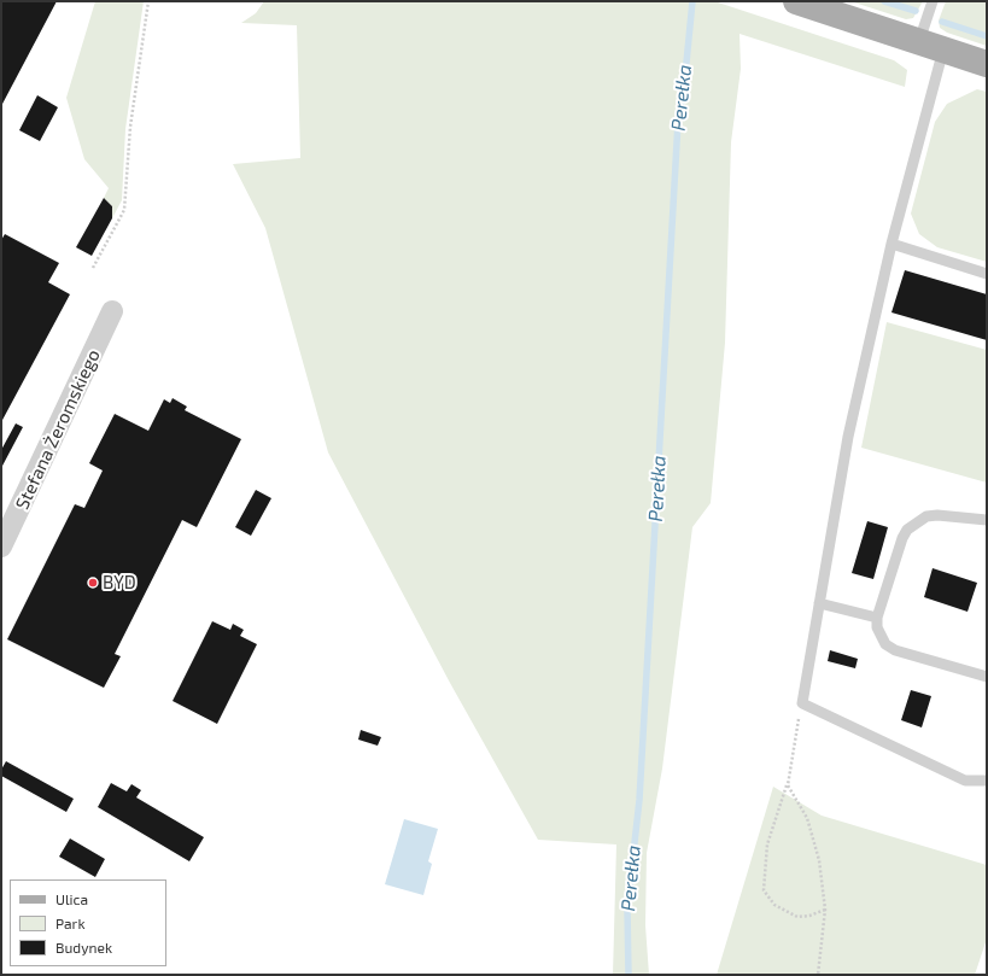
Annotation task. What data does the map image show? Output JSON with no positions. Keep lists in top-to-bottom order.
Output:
{
  "streets": {
    "street": ["Stefana Żeromskiego"]
  },
  "water": ["Perełka"],
  "places": ["BYD"],
  "legend": ["Ulica", "Park", "Budynek"]
}
